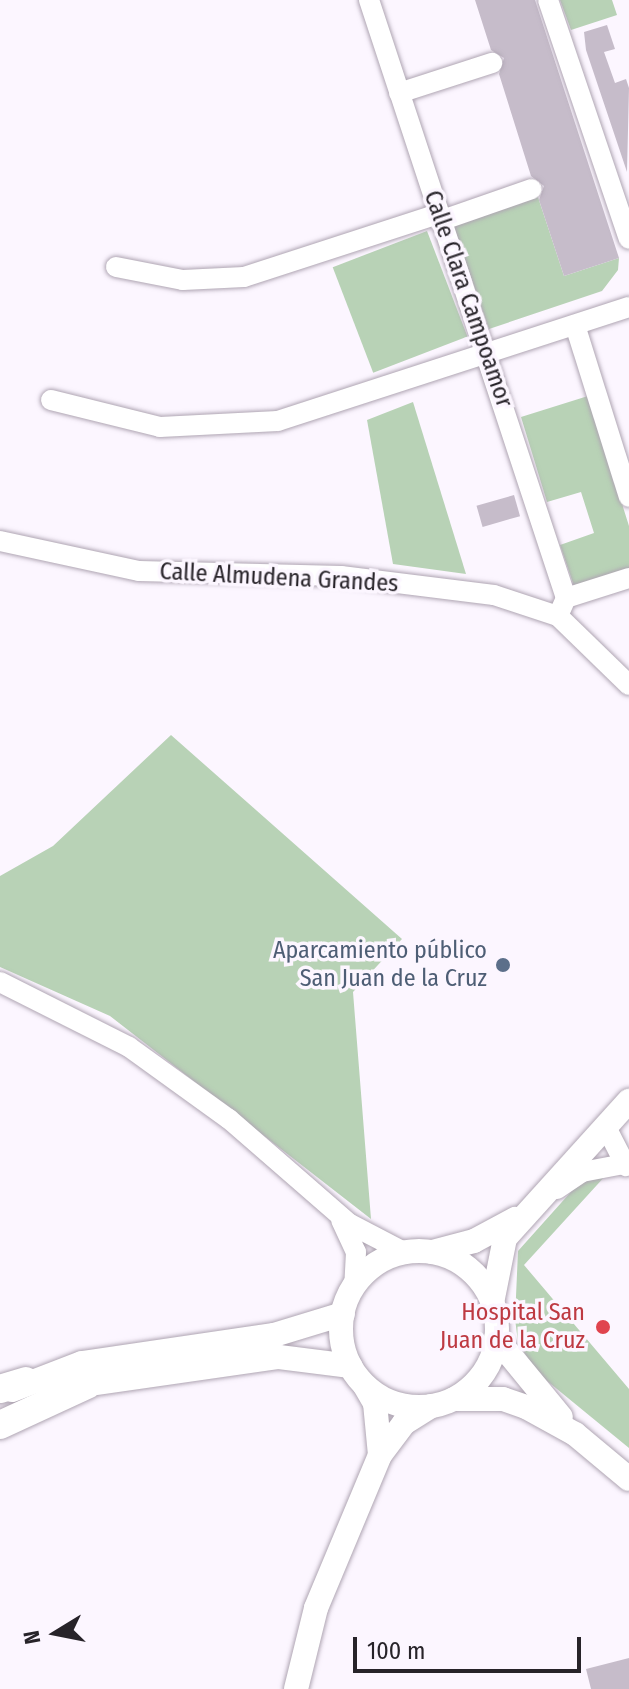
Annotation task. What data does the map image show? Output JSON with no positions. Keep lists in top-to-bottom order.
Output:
{
  "streets": {
    "street": ["Calle Clara Campoamor", "Calle Almudena Grandes"]
  },
  "crossings": [
    ["Calle Clara Campoamor", "Calle Almudena Grandes"]
  ],
  "places": ["Aparcamiento público San Juan de la Cruz", "Hospital San Juan de la Cruz"],
  "scale_bar": "100 m",
  "north": "left"
}
